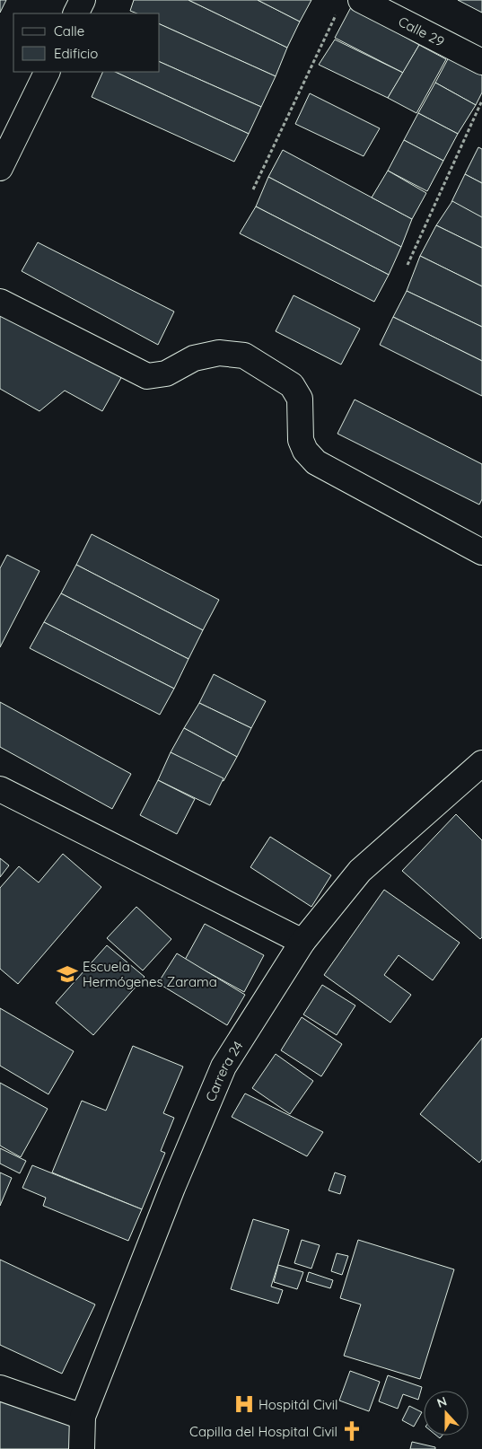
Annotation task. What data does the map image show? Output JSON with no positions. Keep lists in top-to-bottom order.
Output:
{
  "streets": {
    "street": ["Calle 29", "Carrera 24"]
  },
  "places": {
    "school or university": ["Escuela Hermógenes Zarama"],
    "hospital": ["Hospitál Civil"],
    "church": ["Capilla del Hospital Civil"]
  },
  "legend": ["Calle", "Edificio"],
  "north": "top"
}
